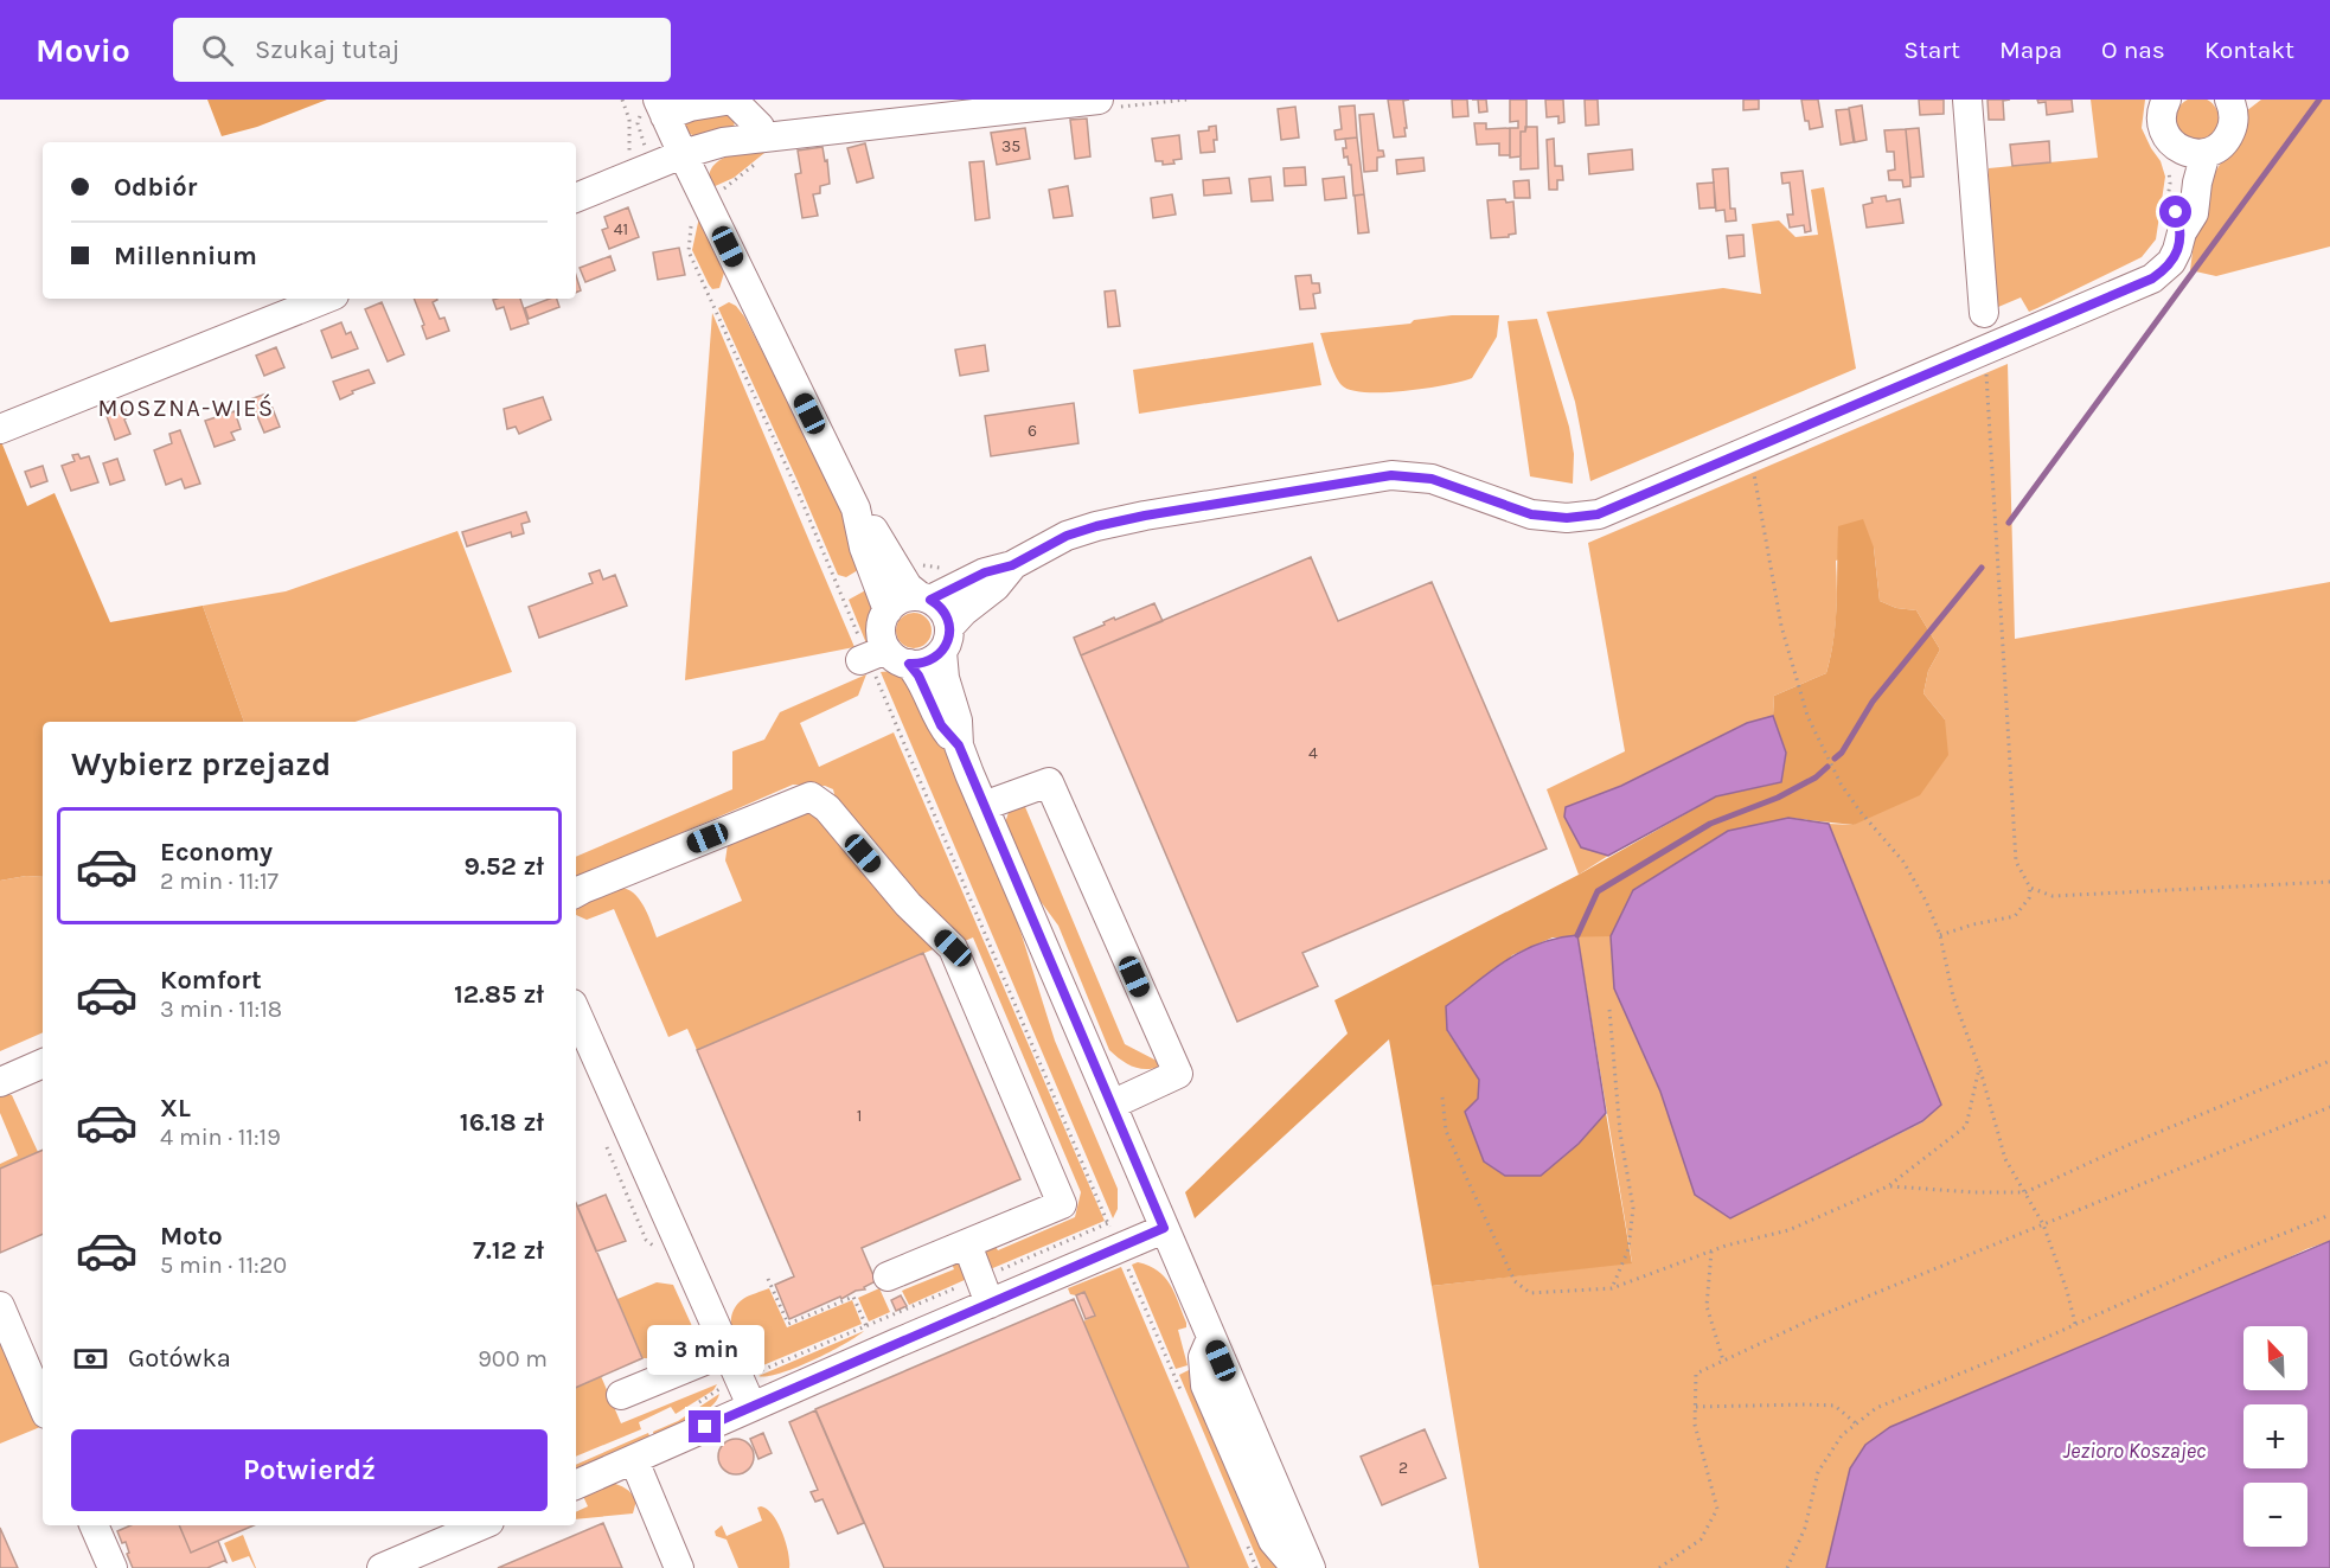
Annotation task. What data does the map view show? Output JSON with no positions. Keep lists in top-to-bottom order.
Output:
{
  "districts": ["MOSZNA-WIEŚ"],
  "water": ["Jezioro Koszajec"],
  "house_numbers": [
    "35",
    "41",
    "6",
    "4",
    "1",
    "2"
  ],
  "north": "top left",
  "page": {
    "header": "Movio",
    "search": "Szukaj tutaj",
    "nav": [
      "Start",
      "Mapa",
      "O nas",
      "Kontakt"
    ],
    "banner": ["Odbiór", "Millennium"],
    "heading": "Wybierz przejazd",
    "list": [
      {
        "name": "Economy",
        "note": "2 min · 11:17",
        "value": "9.52 zł"
      },
      {
        "name": "Komfort",
        "note": "3 min · 11:18",
        "value": "12.85 zł"
      },
      {
        "name": "XL",
        "note": "4 min · 11:19",
        "value": "16.18 zł"
      },
      {
        "name": "Moto",
        "note": "5 min · 11:20",
        "value": "7.12 zł"
      }
    ],
    "pay": ["Gotówka", "900 m"],
    "bubble": "3 min",
    "map_buttons": ["+", "−"],
    "buttons": "Potwierdź"
  }
}
